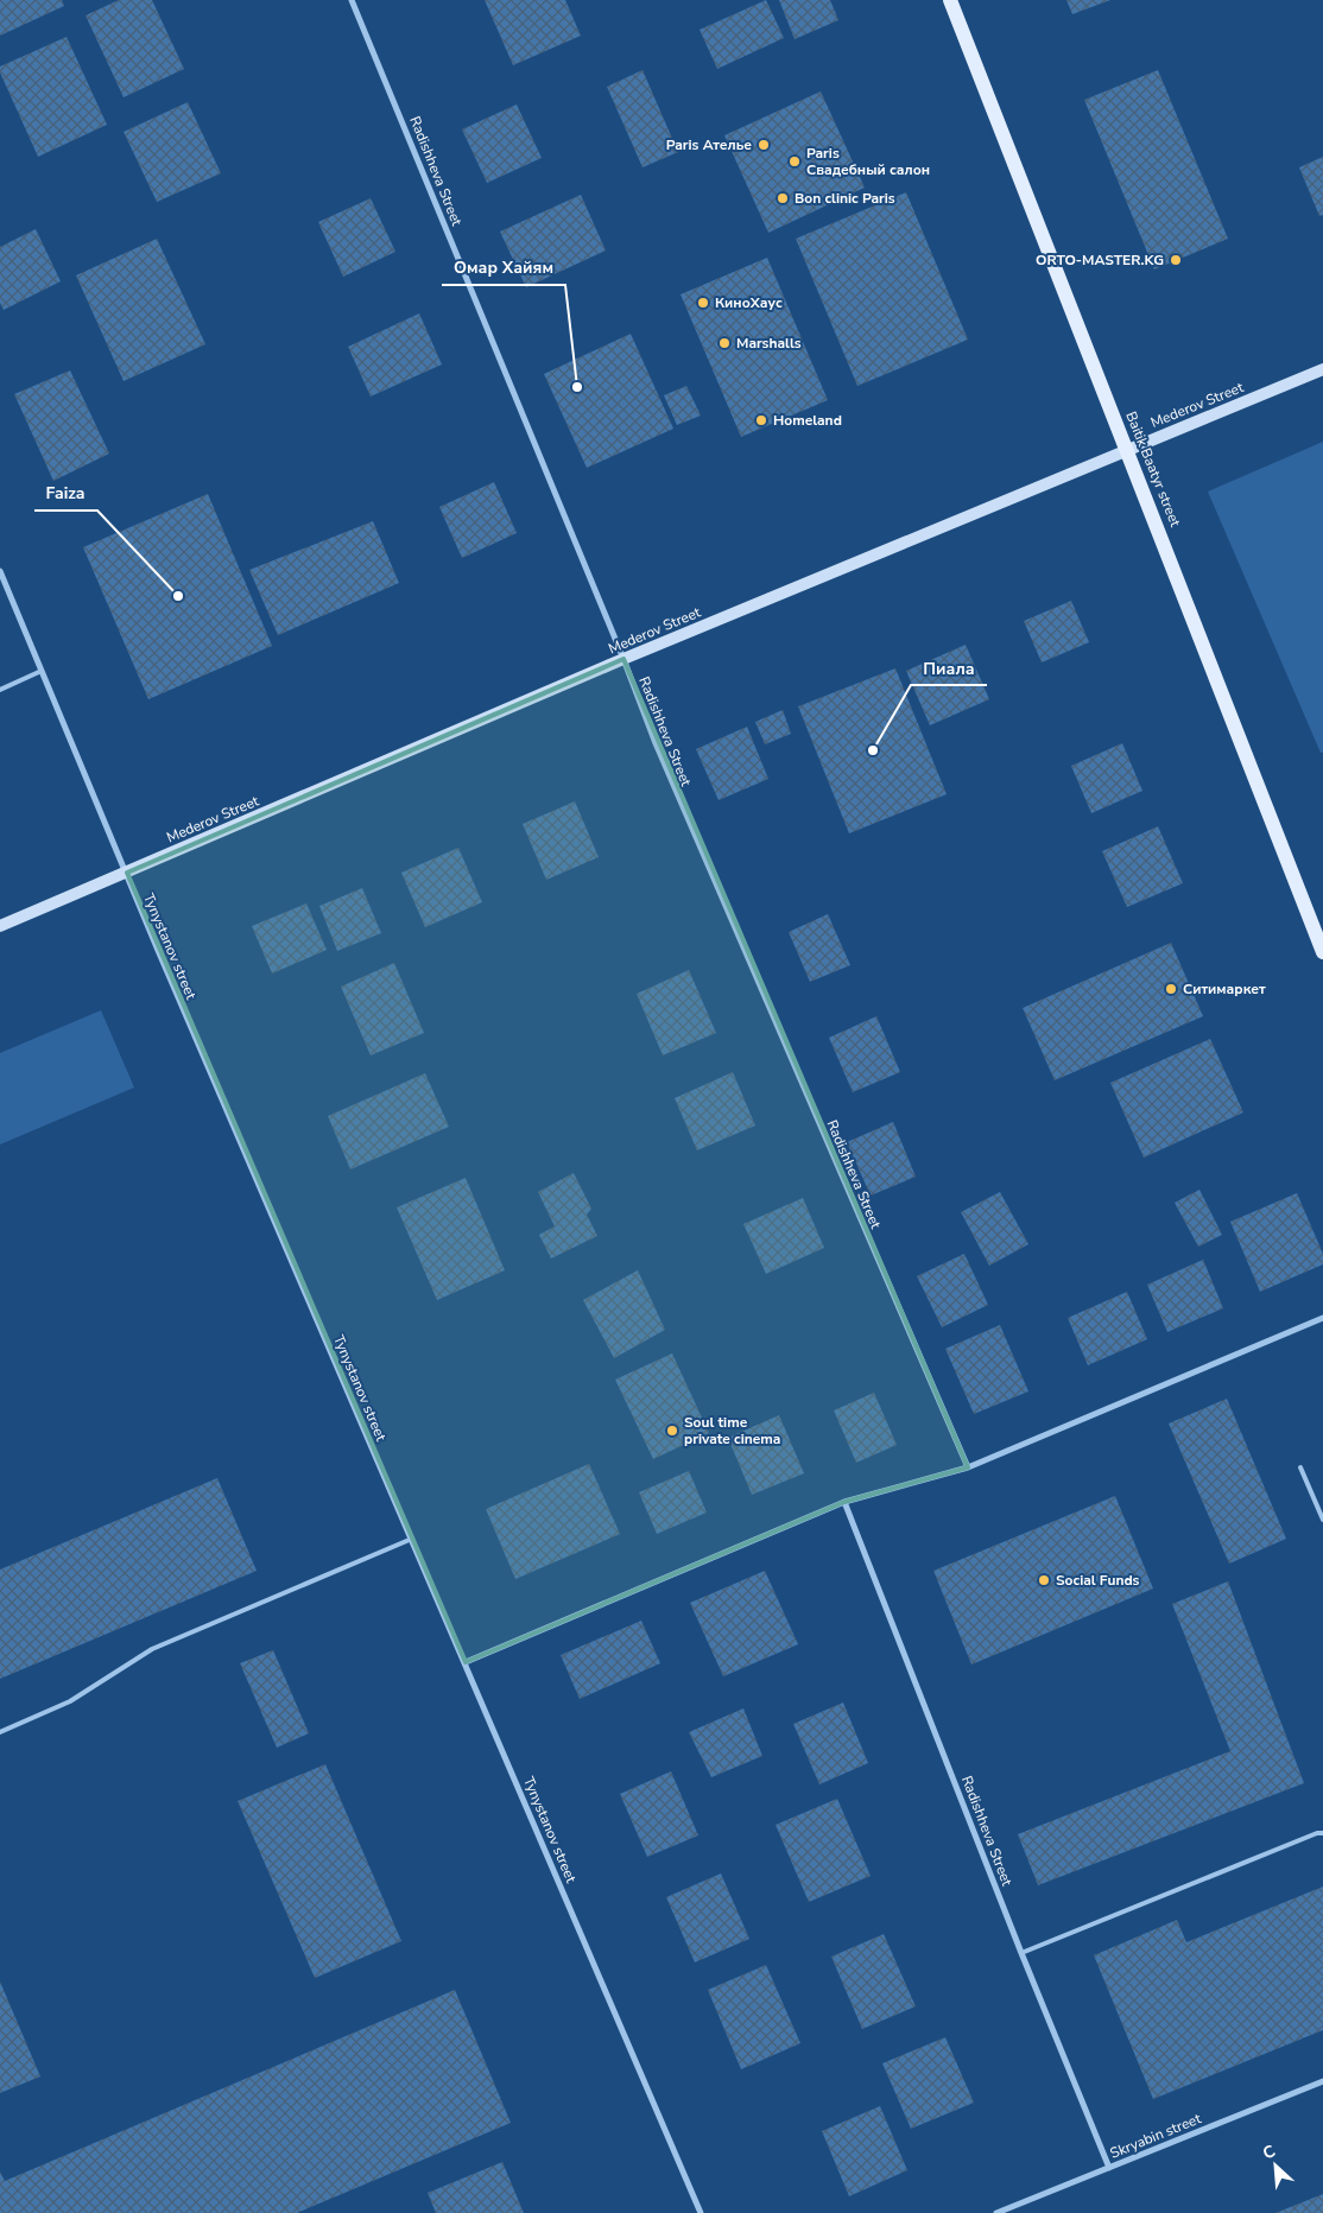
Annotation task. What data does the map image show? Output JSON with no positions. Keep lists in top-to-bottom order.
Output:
{
  "streets": {
    "main road": ["Mederov Street", "Baitik Baatyr street"],
    "street": ["Radishheva Street", "Tynystanov street", "Skryabin street"]
  },
  "crossings": [
    ["Radishheva Street", "Mederov Street"],
    ["Radishheva Street", "Skryabin street"],
    ["Mederov Street", "Baitik Baatyr street"],
    ["Mederov Street", "Tynystanov street"]
  ],
  "places": [
    "Paris Ателье",
    "Paris Свадебный салон",
    "Bon clinic Paris",
    "ORTO-MASTER.KG",
    "КиноХаус",
    "Marshalls",
    "Омар Хайям",
    "Homeland",
    "Faiza",
    "Пиала",
    "Ситимаркет",
    "Soul time private cinema",
    "Social Funds"
  ],
  "north": "top left"
}
